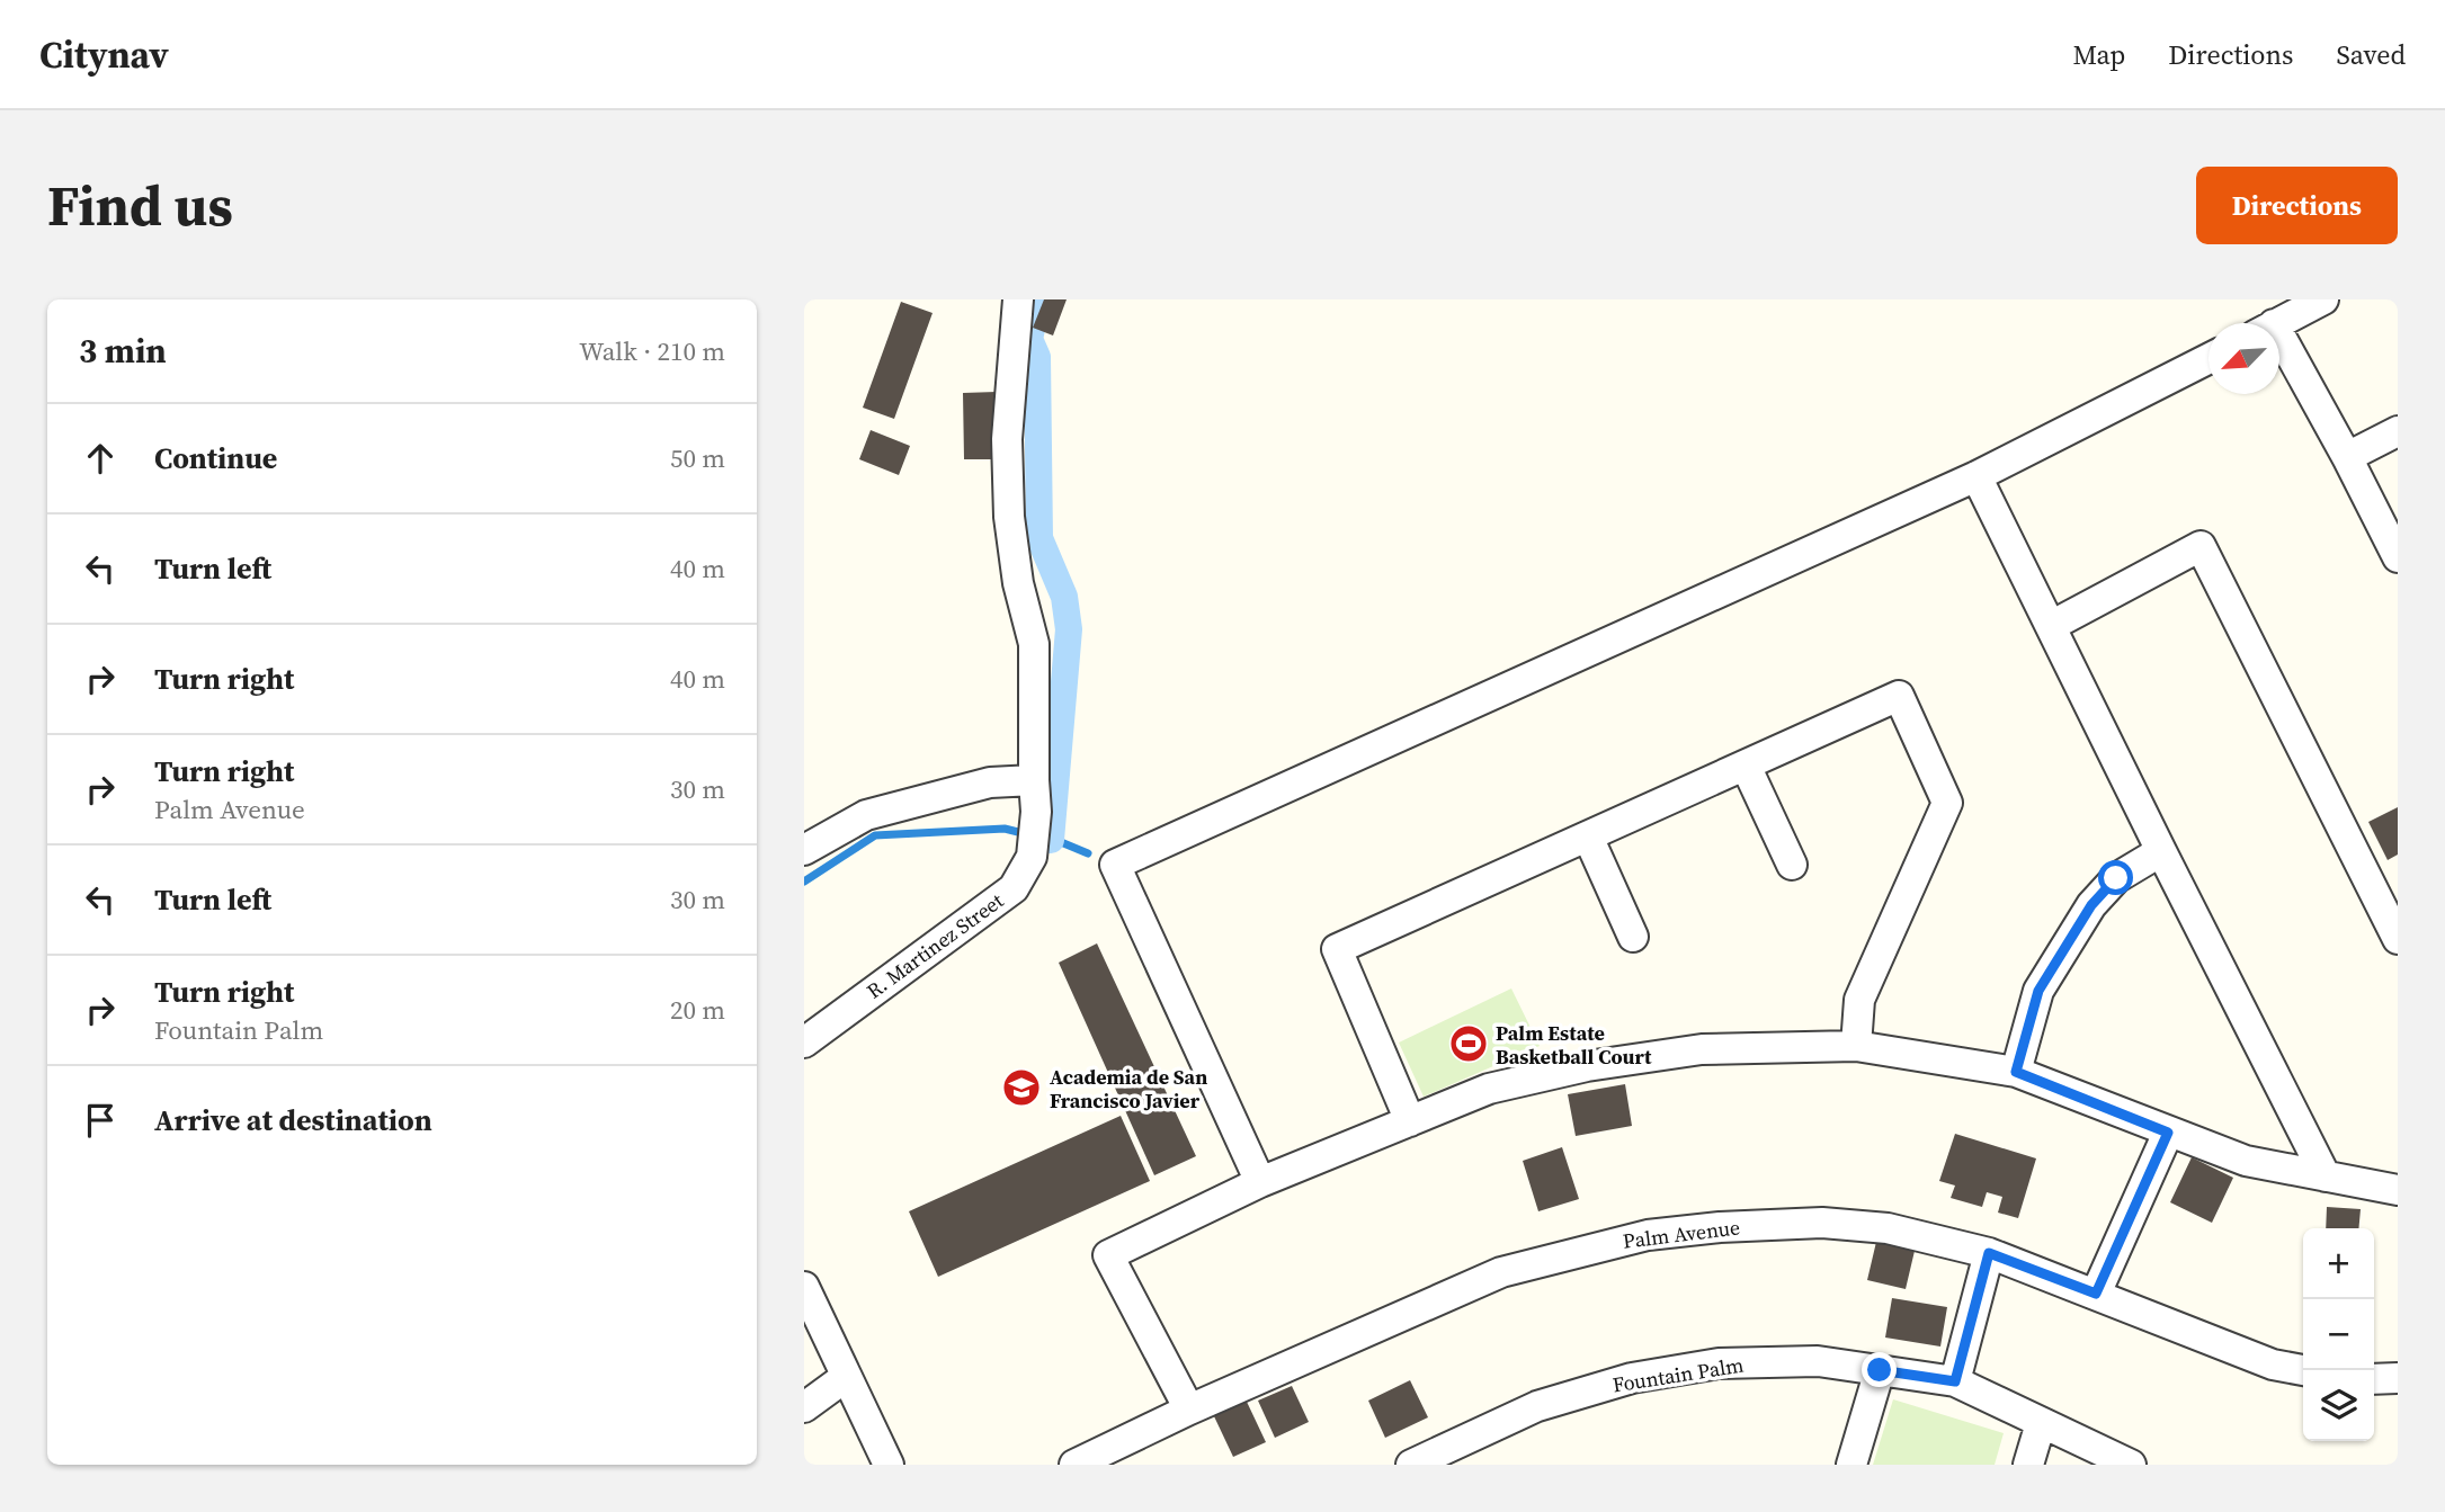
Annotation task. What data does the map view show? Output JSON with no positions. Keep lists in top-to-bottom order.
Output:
{
  "streets": {
    "street": ["R. Martinez Street", "Palm Avenue", "Fountain Palm"]
  },
  "places": {
    "sports": ["Palm Estate Basketball Court"],
    "school or university": ["Academia de San Francisco Javier"]
  },
  "north": "bottom left",
  "page": {
    "header": "Citynav",
    "nav": ["Map", "Directions", "Saved"],
    "buttons": "Directions",
    "title": "Find us",
    "heading": ["3 min", "Walk · 210 m"],
    "list": [
      ["Continue", "50 m"],
      ["Turn left", "40 m"],
      ["Turn right", "40 m"],
      ["Turn right", "Palm Avenue", "30 m"],
      ["Turn left", "30 m"],
      ["Turn right", "Fountain Palm", "20 m"],
      "Arrive at destination"
    ],
    "map_buttons": ["+", "−"]
  }
}
